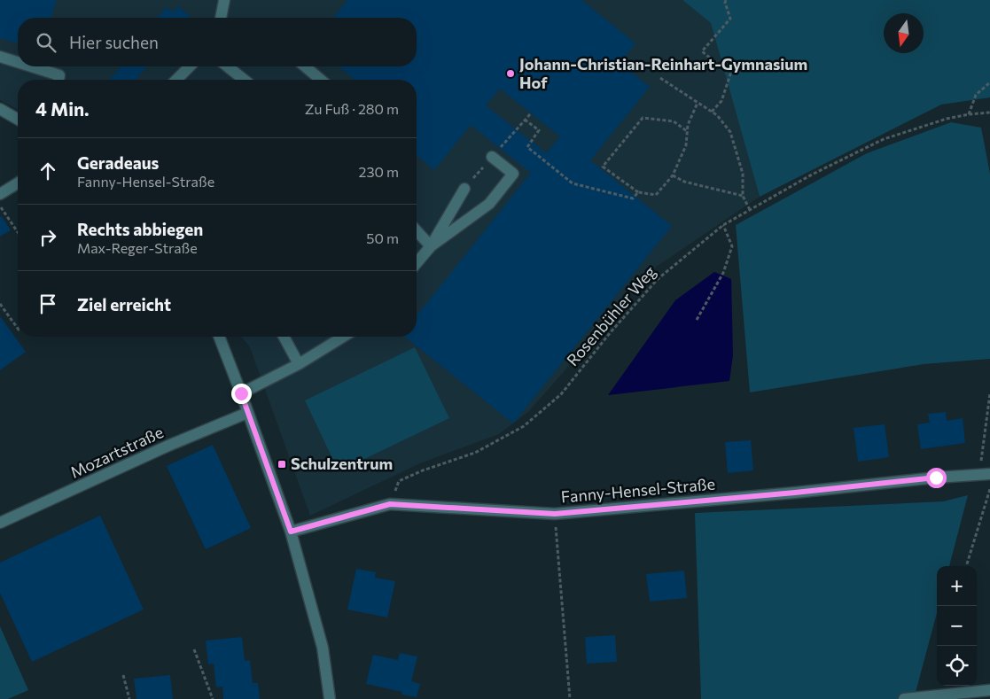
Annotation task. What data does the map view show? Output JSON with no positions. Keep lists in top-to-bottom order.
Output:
{
  "streets": {
    "street": ["Mozartstraße", "Fanny-Hensel-Straße"],
    "path": ["Rosenbühler Weg"]
  },
  "crossings": [
    ["Rosenbühler Weg", "Fanny-Hensel-Straße"]
  ],
  "places": {
    "other": ["Johann-Christian-Reinhart-Gymnasium Hof"],
    "transit": ["Schulzentrum"]
  },
  "north": "bottom",
  "page": {
    "search": "Hier suchen",
    "heading": ["4 Min.", "Zu Fuß · 280 m"],
    "list": [
      ["Geradeaus", "Fanny-Hensel-Straße", "230 m"],
      ["Rechts abbiegen", "Max-Reger-Straße", "50 m"],
      "Ziel erreicht"
    ],
    "map_buttons": ["+", "−"]
  }
}
